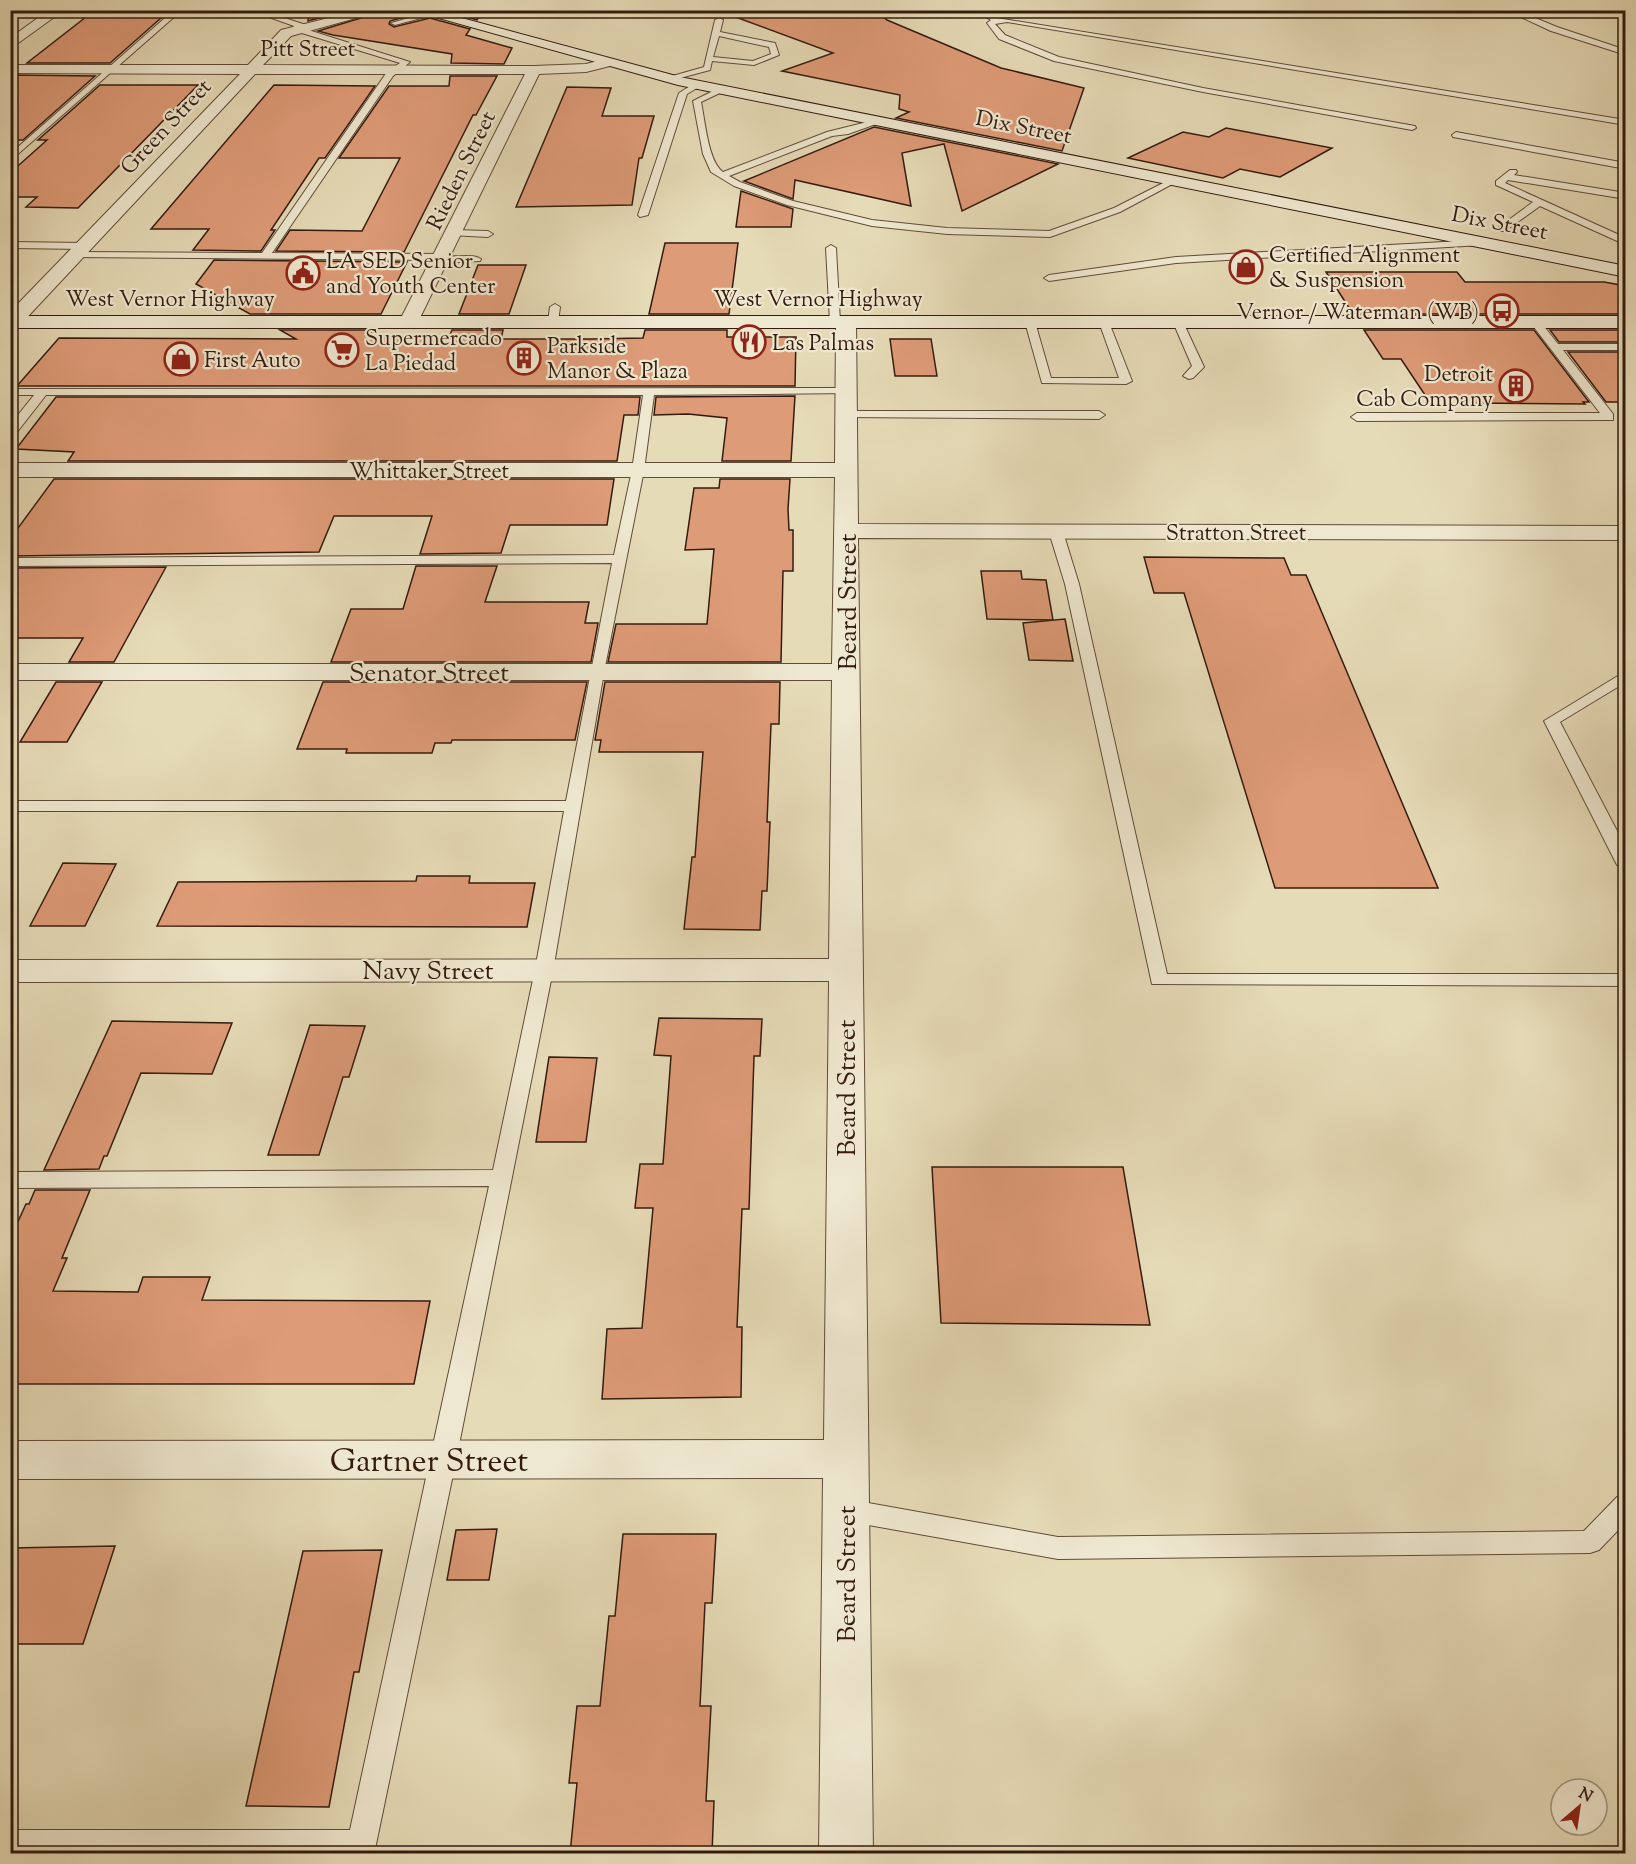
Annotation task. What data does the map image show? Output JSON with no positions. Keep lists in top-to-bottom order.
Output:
{
  "streets": {
    "street": [
      "Pitt Street",
      "Green Street",
      "Dix Street",
      "Rieden Street",
      "West Vernor Highway",
      "Whittaker Street",
      "Stratton Street",
      "Beard Street",
      "Senator Street",
      "Navy Street",
      "Gartner Street"
    ]
  },
  "crossings": [
    ["Pitt Street", "Green Street"],
    ["Pitt Street", "Dix Street"],
    ["Pitt Street", "Rieden Street"],
    ["Green Street", "West Vernor Highway"],
    ["Rieden Street", "West Vernor Highway"],
    ["West Vernor Highway", "Beard Street"],
    ["Whittaker Street", "Beard Street"],
    ["Stratton Street", "Beard Street"],
    ["Beard Street", "Senator Street"],
    ["Beard Street", "Navy Street"],
    ["Beard Street", "Gartner Street"]
  ],
  "places": {
    "shop": ["Certified Alignment & Suspension", "First Auto"],
    "public building": ["LA SED Senior and Youth Center"],
    "bus stop": ["Vernor / Waterman (WB)"],
    "restaurant": ["Las Palmas"],
    "supermarket": ["Supermercado La Piedad"],
    "building": ["Parkside Manor & Plaza", "Detroit Cab Company"]
  },
  "north": "top right"
}
